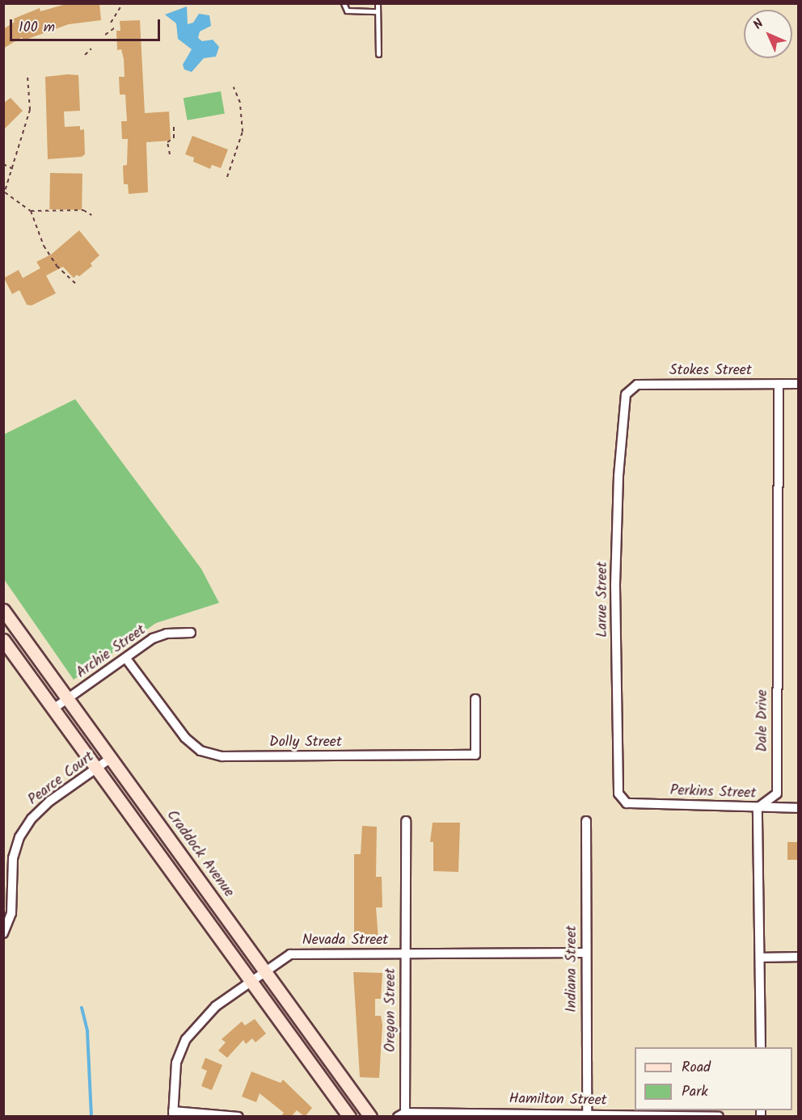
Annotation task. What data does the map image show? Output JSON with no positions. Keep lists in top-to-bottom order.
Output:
{
  "streets": {
    "street": [
      "Stokes Street",
      "Larue Street",
      "Archie Street",
      "Dale Drive",
      "Dolly Street",
      "Pearce Court",
      "Perkins Street",
      "Craddock Avenue",
      "Nevada Street",
      "Indiana Street",
      "Oregon Street",
      "Hamilton Street"
    ]
  },
  "crossings": [
    ["Stokes Street", "Larue Street"],
    ["Stokes Street", "Dale Drive"],
    ["Larue Street", "Perkins Street"],
    ["Archie Street", "Dolly Street"],
    ["Archie Street", "Craddock Avenue"],
    ["Dale Drive", "Perkins Street"],
    ["Pearce Court", "Craddock Avenue"],
    ["Craddock Avenue", "Nevada Street"],
    ["Nevada Street", "Indiana Street"],
    ["Nevada Street", "Oregon Street"],
    ["Indiana Street", "Hamilton Street"],
    ["Oregon Street", "Hamilton Street"]
  ],
  "legend": ["Road", "Park"],
  "scale_bar": "100 m",
  "north": "top left"
}
